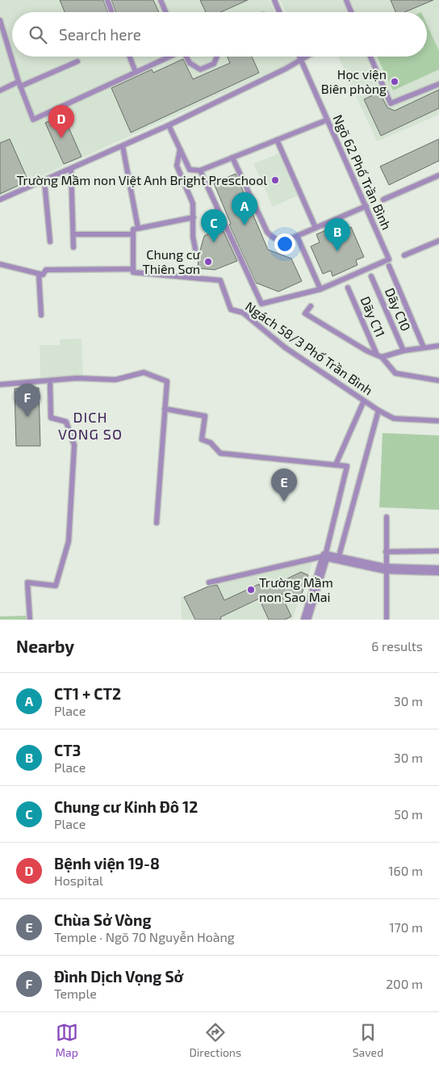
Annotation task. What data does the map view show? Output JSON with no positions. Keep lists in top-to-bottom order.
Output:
{
  "streets": {
    "lane": [
      "Ngõ 62 Phố Trần Bình",
      "Dãy C10",
      "Dãy C11",
      "Ngách 58/3 Phố Trần Bình"
    ]
  },
  "districts": ["DICH VONG SO"],
  "places": [
    "Học viện Biên phòng",
    "Trường Mầm non Việt Anh Bright Preschool",
    "Chung cư Thiên Sơn",
    "Trường Mầm non Sao Mai"
  ],
  "page": {
    "search": "Search here",
    "pins": [
      "D",
      "A",
      "C",
      "B",
      "F",
      "E"
    ],
    "heading": ["Nearby", "6 results"],
    "list": [
      {
        "mark": "A",
        "name": "CT1 + CT2",
        "note": "Place",
        "value": "30 m"
      },
      {
        "mark": "B",
        "name": "CT3",
        "note": "Place",
        "value": "30 m"
      },
      {
        "mark": "C",
        "name": "Chung cư Kinh Đô 12",
        "note": "Place",
        "value": "50 m"
      },
      {
        "mark": "D",
        "name": "Bệnh viện 19-8",
        "note": "Hospital",
        "value": "160 m"
      },
      {
        "mark": "E",
        "name": "Chùa Sở Vòng",
        "note": "Temple · Ngõ 70 Nguyễn Hoàng",
        "value": "170 m"
      },
      {
        "mark": "F",
        "name": "Đình Dịch Vọng Sở",
        "note": "Temple",
        "value": "200 m"
      }
    ],
    "nav": ["Map", "Directions", "Saved"]
  }
}
